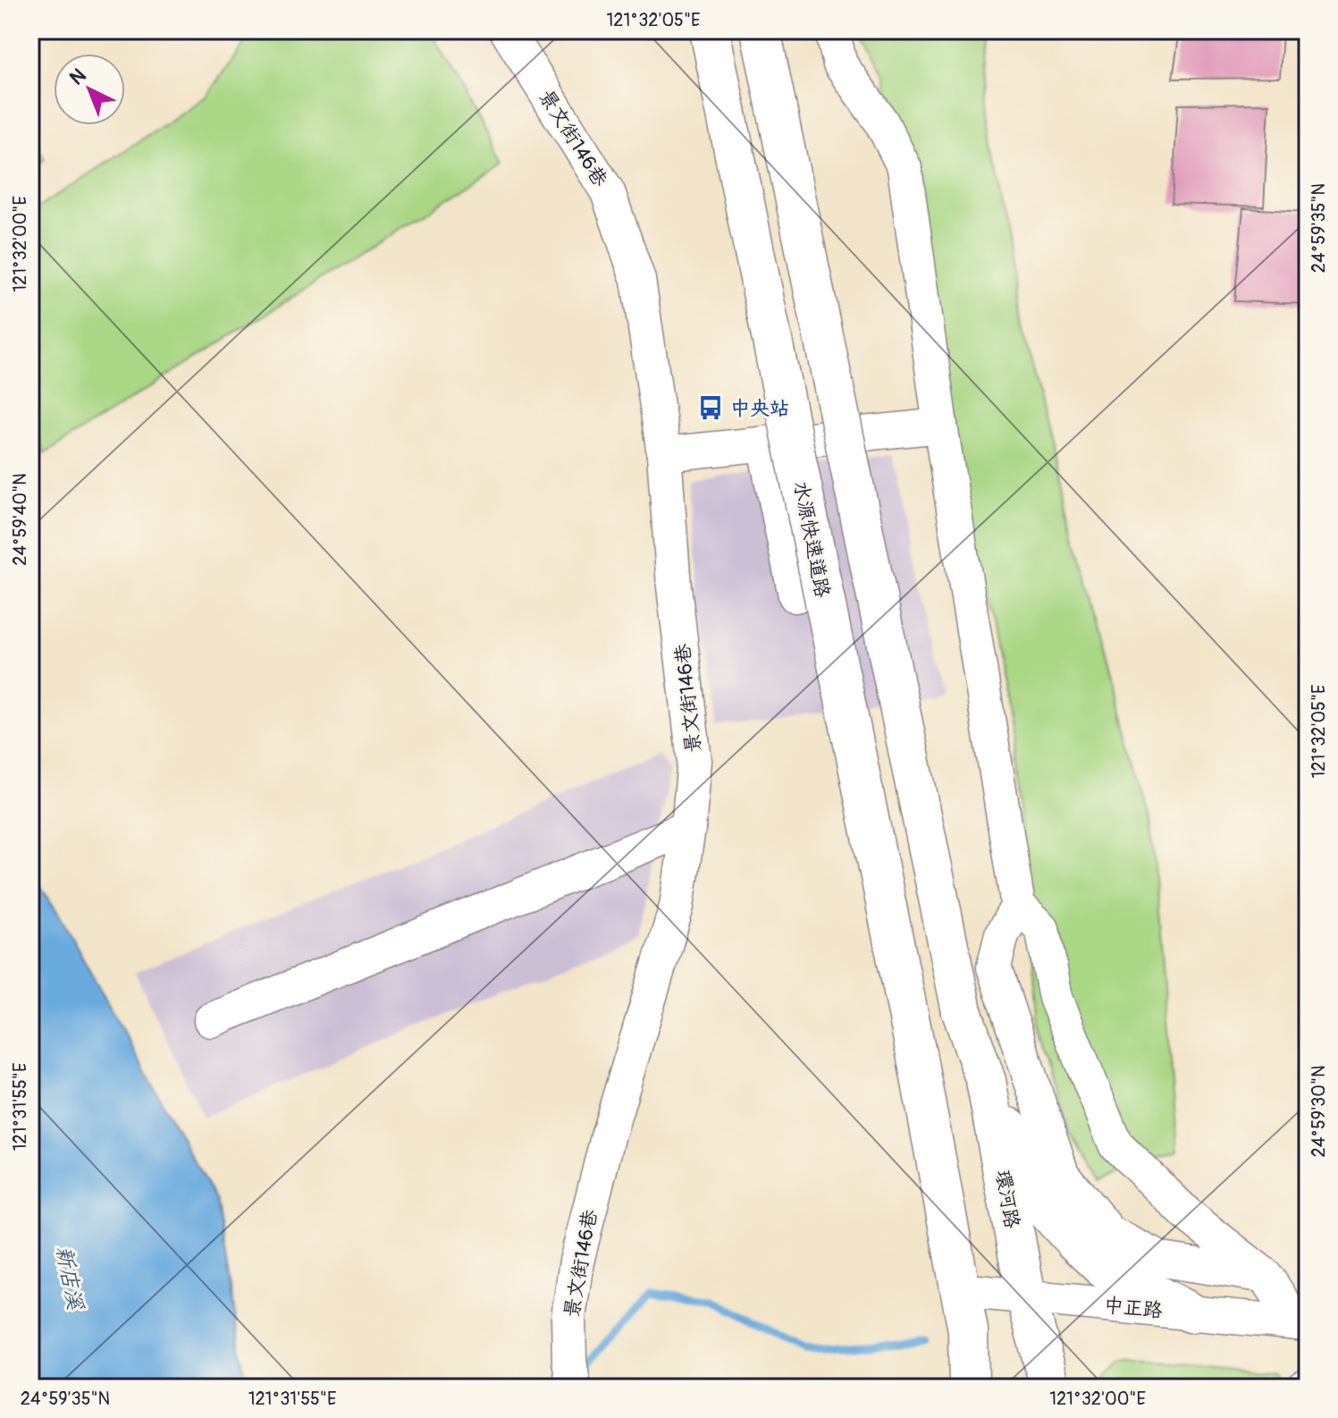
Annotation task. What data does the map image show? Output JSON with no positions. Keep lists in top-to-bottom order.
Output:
{
  "streets": {
    "highway": ["水源快速道路", "環河路"],
    "street": ["景文街146巷", "中正路"]
  },
  "crossings": [
    ["水源快速道路", "中正路"],
    ["環河路", "中正路"]
  ],
  "water": ["新店溪"],
  "places": {
    "bus stop": ["中央站"]
  },
  "north": "top left",
  "coordinates": [
    "121°32'05\"E",
    "24°59'35\"N",
    "121°32'00\"E",
    "24°59'40\"N",
    "121°31'55\"E",
    "24°59'30\"N"
  ]
}
